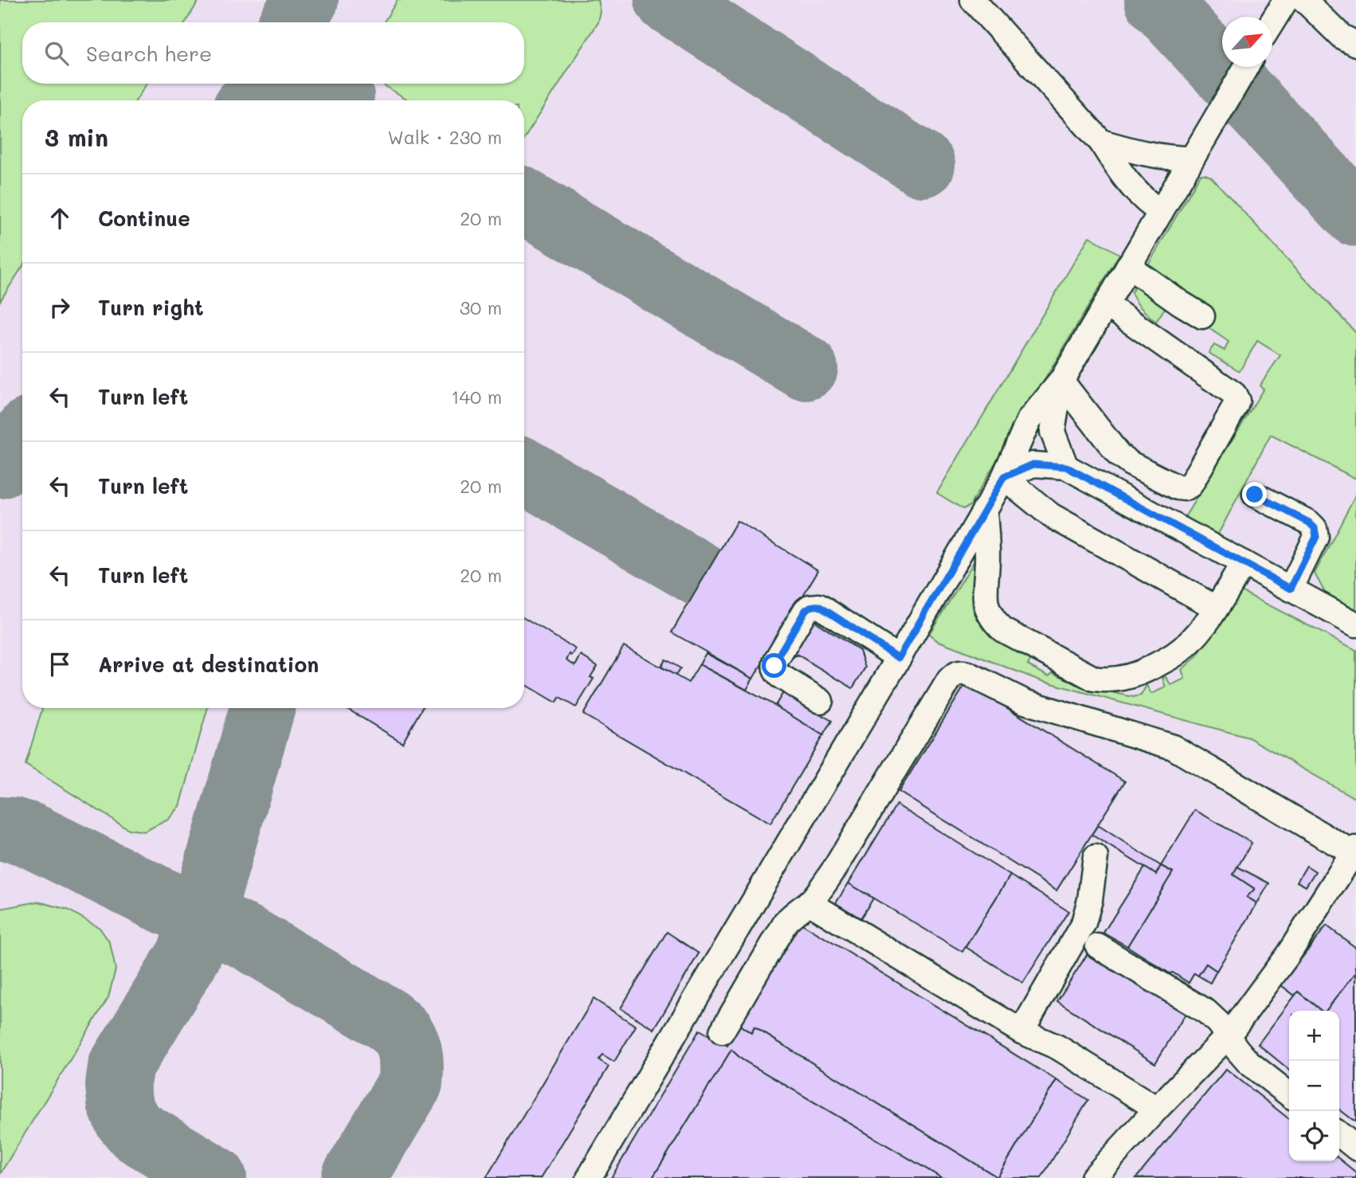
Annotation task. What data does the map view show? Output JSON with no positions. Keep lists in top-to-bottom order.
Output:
{
  "north": "top right",
  "page": {
    "search": "Search here",
    "heading": ["3 min", "Walk · 230 m"],
    "list": [
      ["Continue", "20 m"],
      ["Turn right", "30 m"],
      ["Turn left", "140 m"],
      ["Turn left", "20 m"],
      ["Turn left", "20 m"],
      "Arrive at destination"
    ],
    "map_buttons": ["+", "−"]
  }
}
